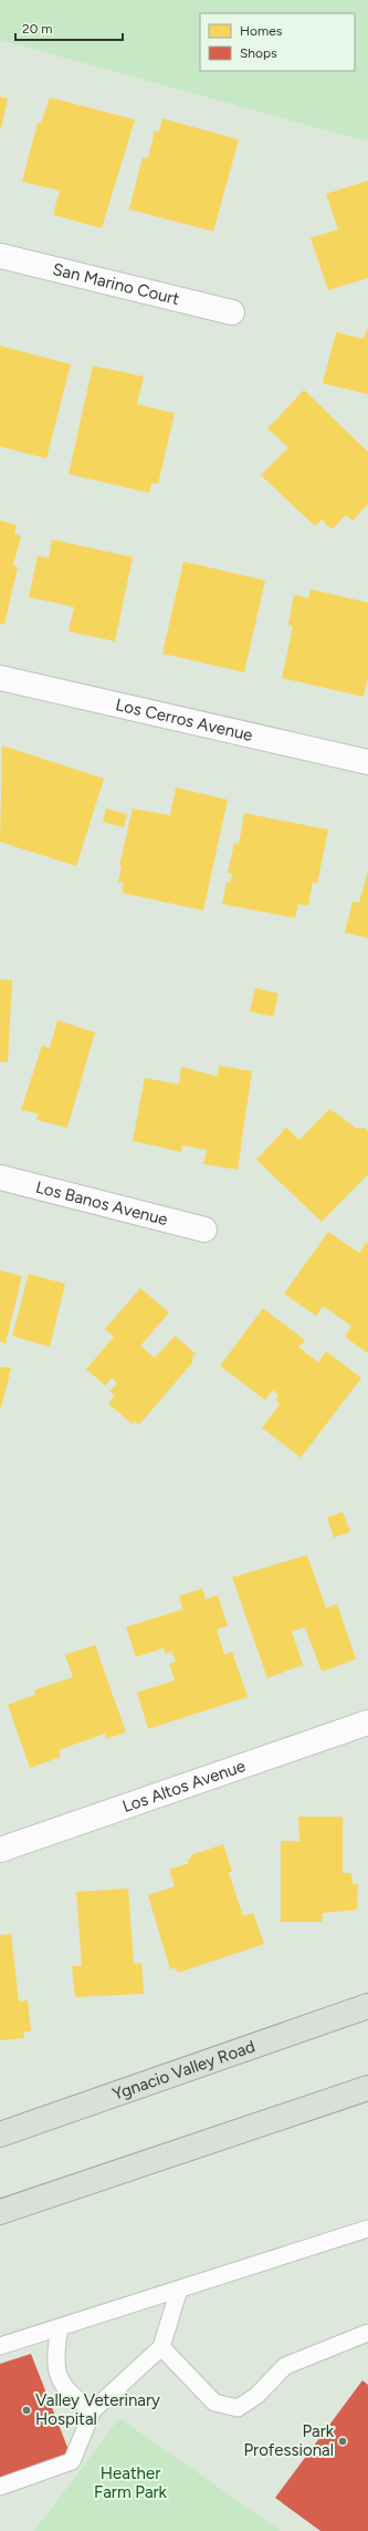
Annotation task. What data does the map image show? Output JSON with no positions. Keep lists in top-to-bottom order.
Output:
{
  "streets": {
    "highway": ["Ygnacio Valley Road"],
    "street": [
      "San Marino Court",
      "Los Cerros Avenue",
      "Los Banos Avenue",
      "Los Altos Avenue"
    ]
  },
  "parks": ["Heather Farm Park"],
  "places": ["Valley Veterinary Hospital", "Park Professional"],
  "legend": ["Homes", "Shops"],
  "scale_bar": "20 m"
}
